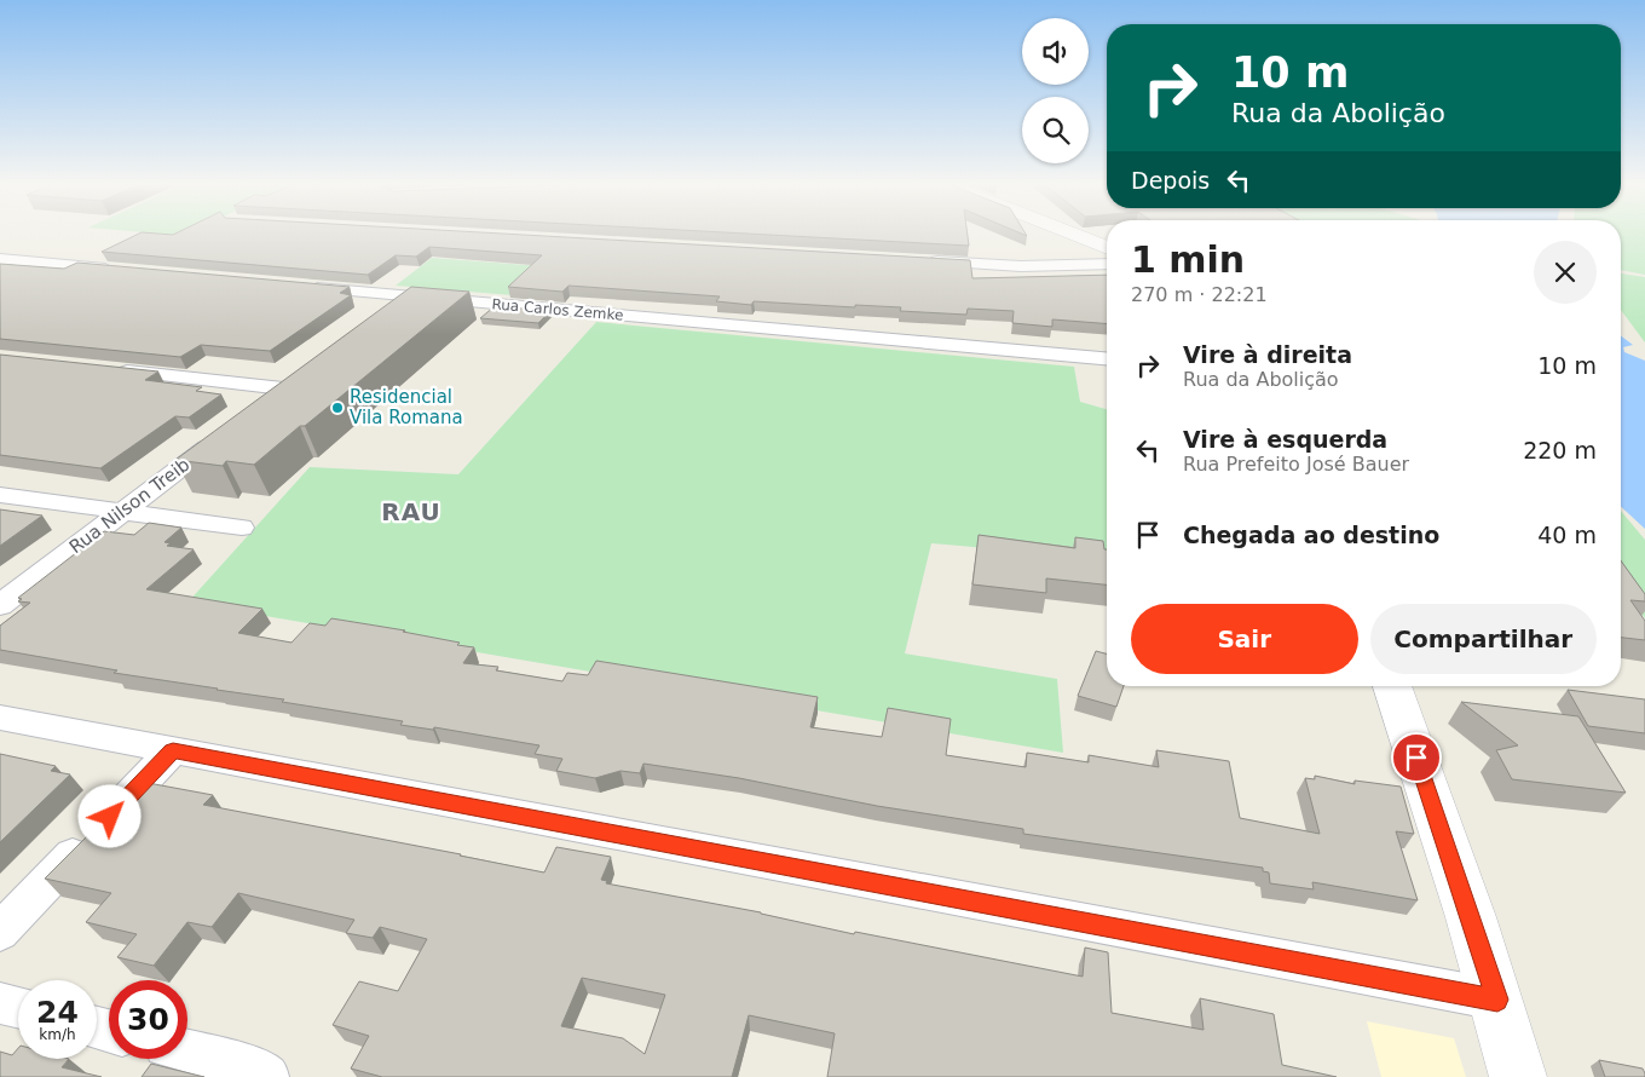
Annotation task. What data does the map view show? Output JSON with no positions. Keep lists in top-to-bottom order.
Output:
{
  "streets": {
    "street": ["Rua Carlos Zemke", "Rua Nilson Treib"]
  },
  "districts": ["RAU"],
  "places": ["Residencial Vila Romana"],
  "page": {
    "turn": ["10 m", "Rua da Abolição"],
    "then": "Depois",
    "heading": ["1 min", "270 m · 22:21"],
    "list": [
      {
        "name": "Vire à direita",
        "note": "Rua da Abolição",
        "value": "10 m"
      },
      {
        "name": "Vire à esquerda",
        "note": "Rua Prefeito José Bauer",
        "value": "220 m"
      },
      {
        "name": "Chegada ao destino",
        "value": "40 m"
      }
    ],
    "buttons": ["Sair", "Compartilhar"],
    "speed": "24 km/h",
    "limit": "30"
  }
}
